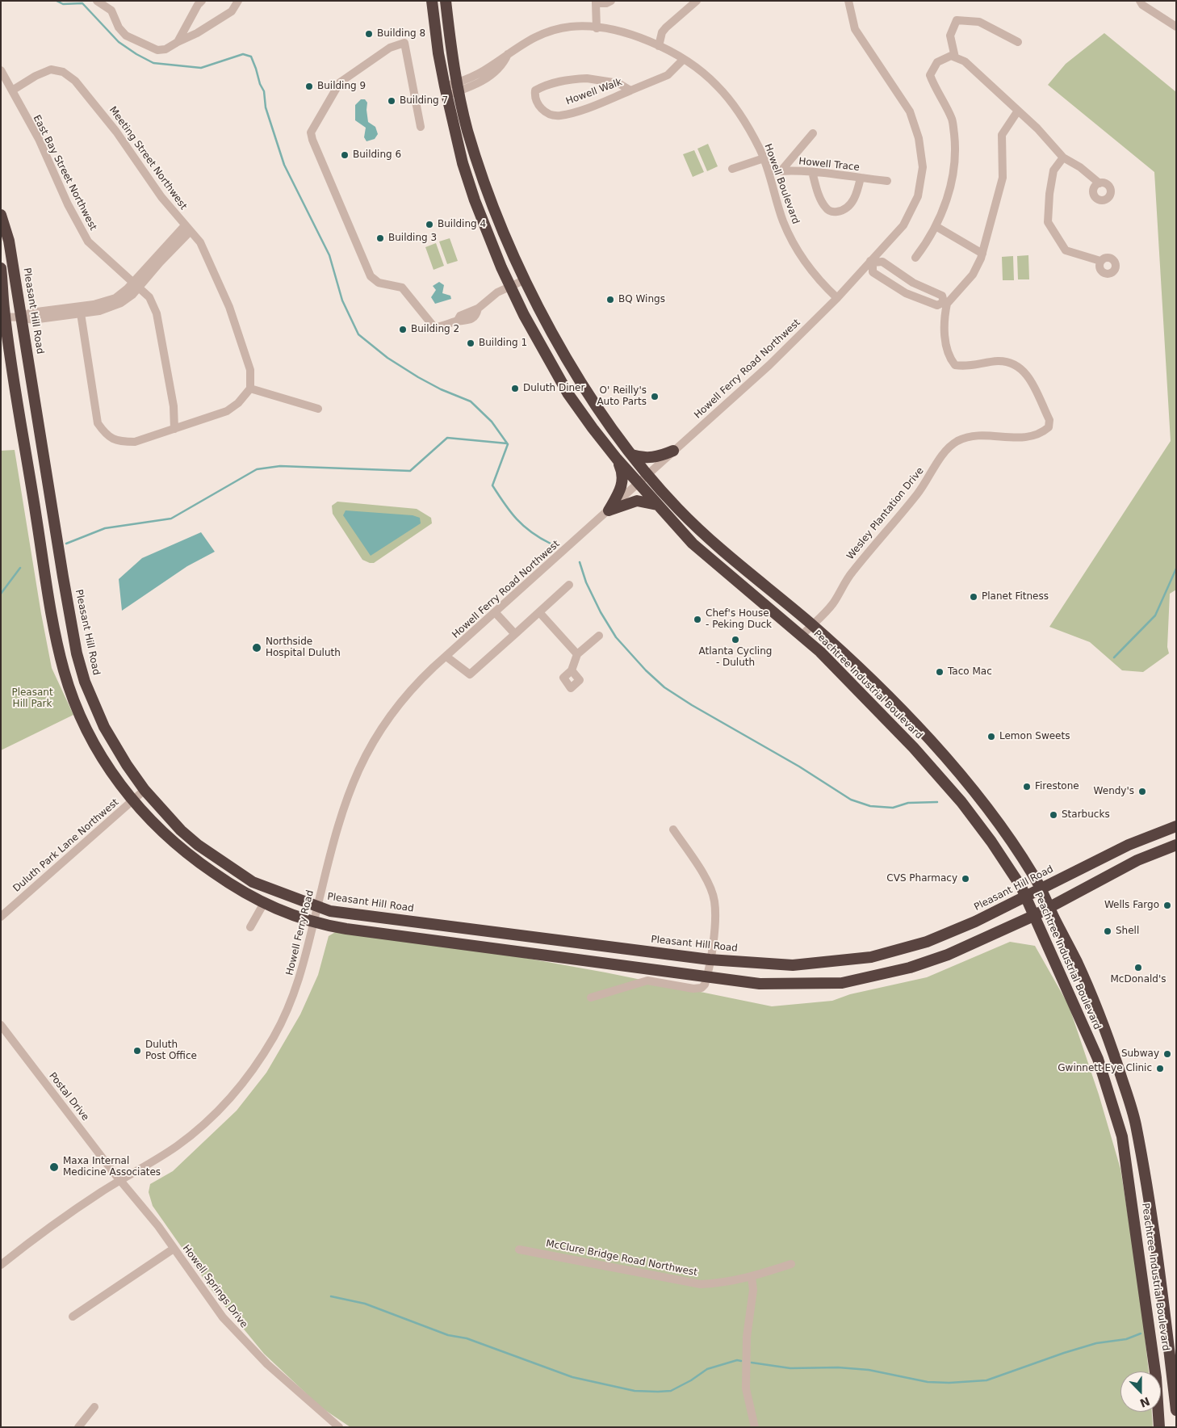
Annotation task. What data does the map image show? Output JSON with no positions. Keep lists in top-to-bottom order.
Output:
{
  "streets": {
    "highway": ["Pleasant Hill Road", "Peachtree Industrial Boulevard"],
    "street": [
      "Howell Walk",
      "Meeting Street Northwest",
      "Howell Trace",
      "East Bay Street Northwest",
      "Howell Boulevard",
      "Howell Ferry Road Northwest",
      "Wesley Plantation Drive",
      "Duluth Park Lane Northwest",
      "Howell Ferry Road",
      "Postal Drive",
      "McClure Bridge Road Northwest",
      "Howell Springs Drive"
    ]
  },
  "crossings": [
    ["Howell Walk", "Howell Boulevard"],
    ["Meeting Street Northwest", "East Bay Street Northwest"],
    ["Howell Trace", "Howell Boulevard"],
    ["Howell Boulevard", "Howell Ferry Road Northwest"],
    ["Howell Boulevard", "Peachtree Industrial Boulevard"],
    ["Pleasant Hill Road", "Peachtree Industrial Boulevard"],
    ["Pleasant Hill Road", "Duluth Park Lane Northwest"],
    ["Pleasant Hill Road", "Howell Ferry Road"],
    ["Howell Ferry Road Northwest", "Peachtree Industrial Boulevard"],
    ["Howell Ferry Road Northwest", "Howell Ferry Road"],
    ["Wesley Plantation Drive", "Peachtree Industrial Boulevard"],
    ["Howell Ferry Road", "Postal Drive"],
    ["Howell Ferry Road", "Howell Springs Drive"],
    ["Postal Drive", "Howell Springs Drive"]
  ],
  "parks": ["Pleasant Hill Park"],
  "places": [
    "Building 8",
    "Building 9",
    "Building 7",
    "Building 6",
    "Building 4",
    "Building 3",
    "BQ Wings",
    "Building 2",
    "Building 1",
    "Duluth Diner",
    "O' Reilly's Auto Parts",
    "Planet Fitness",
    "Chef's House - Peking Duck",
    "Atlanta Cycling - Duluth",
    "Northside Hospital Duluth",
    "Taco Mac",
    "Lemon Sweets",
    "Firestone",
    "Wendy's",
    "Starbucks",
    "CVS Pharmacy",
    "Wells Fargo",
    "Shell",
    "McDonald's",
    "Duluth Post Office",
    "Subway",
    "Gwinnett Eye Clinic",
    "Maxa Internal Medicine Associates"
  ],
  "north": "bottom"
}
